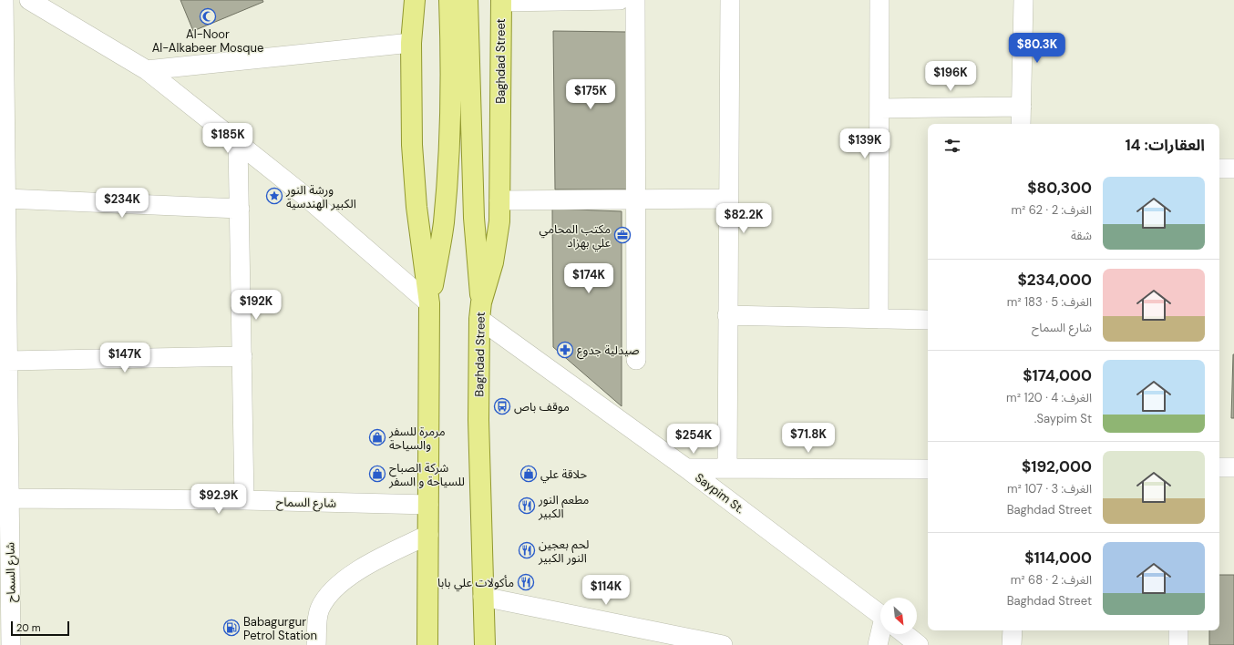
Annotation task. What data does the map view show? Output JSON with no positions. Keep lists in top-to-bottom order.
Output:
{
  "streets": {
    "main road": ["Baghdad Street"],
    "street": ["Saypim St.", "شارع السماح"]
  },
  "crossings": [
    ["Baghdad Street", "Saypim St."]
  ],
  "places": {
    "mosque": ["Al-Noor Al-Alkabeer Mosque"],
    "place": ["ورشة النور الكبير الهندسية"],
    "office": ["مكتب المحامي علي بهزاد"],
    "pharmacy": ["صيدلية جدوع"],
    "bus stop": ["موقف باص"],
    "shop": ["مرمرة للسفر والسياحة", "شركة الصباح للسياحة و السفر", "حلاقة علي"],
    "restaurant": ["مطعم النور الكبير", "لحم بعجين النور الكبير", "مأكولات علي بابا"],
    "fuel station": ["Babagurgur Petrol Station"]
  },
  "scale_bar": "20 m",
  "north": "bottom right",
  "page": {
    "price": [
      "$80.3K",
      "$196K",
      "$175K",
      "$185K",
      "$139K",
      "$234K",
      "$82.2K",
      "$174K",
      "$192K",
      "$147K",
      "$71.8K",
      "$254K",
      "$92.9K",
      "$114K"
    ],
    "heading": "العقارات: 14",
    "list": [
      {
        "name": "$80,300",
        "note": "الغرف: 2 · 62 m² · شقة"
      },
      {
        "name": "$234,000",
        "note": "الغرف: 5 · 183 m² · شارع السماح"
      },
      {
        "name": "$174,000",
        "note": "الغرف: 4 · 120 m² · Saypim St."
      },
      {
        "name": "$192,000",
        "note": "الغرف: 3 · 107 m² · Baghdad Street"
      },
      {
        "name": "$114,000",
        "note": "الغرف: 2 · 68 m² · Baghdad Street"
      }
    ],
    "scale": "20 m"
  }
}
